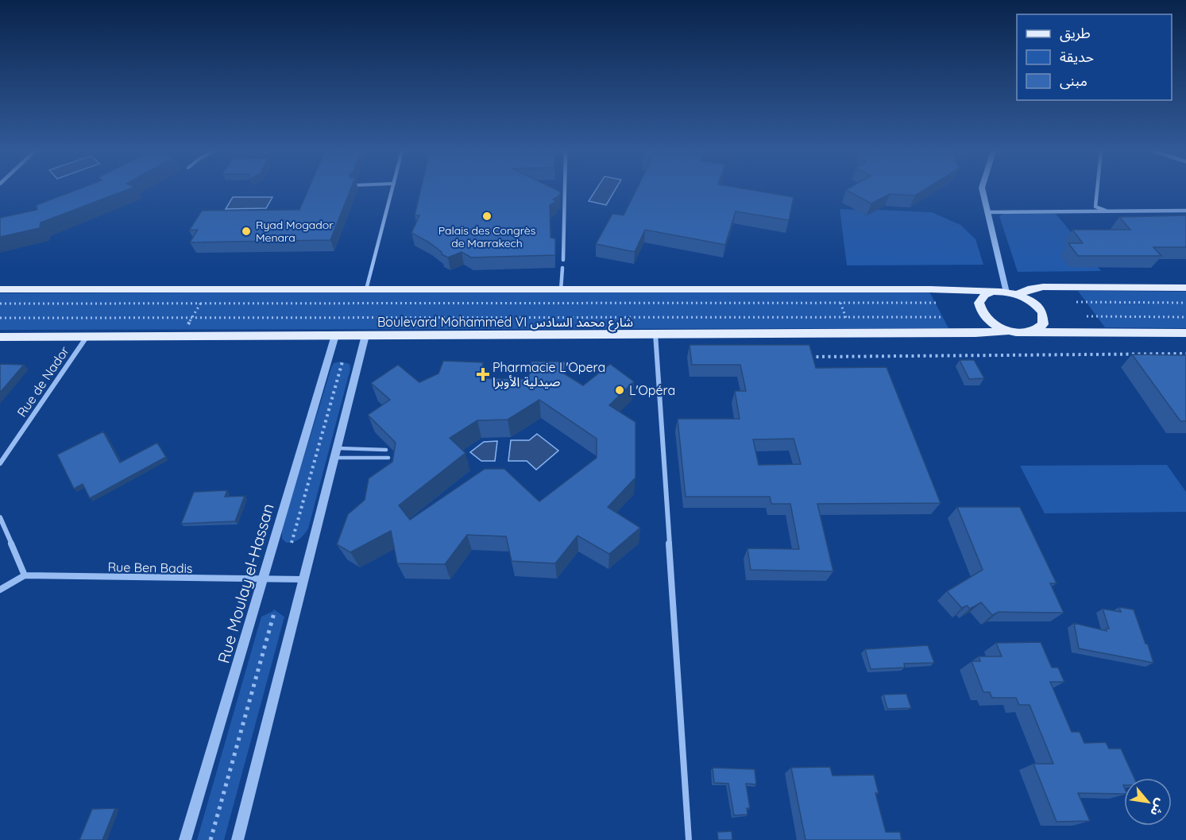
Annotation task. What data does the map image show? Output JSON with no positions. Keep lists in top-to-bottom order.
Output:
{
  "streets": {
    "main road": ["Boulevard Mohammed VI شارع محمد السادس"],
    "street": ["Rue de Nador", "Rue Ben Badis", "Rue Moulay el-Hassan"]
  },
  "crossings": [
    ["Boulevard Mohammed VI شارع محمد السادس", "Rue de Nador"],
    ["Boulevard Mohammed VI شارع محمد السادس", "Rue Moulay el-Hassan"],
    ["Rue Ben Badis", "Rue Moulay el-Hassan"]
  ],
  "places": {
    "other": ["Palais des Congrès de Marrakech", "Ryad Mogador Menara", "L'Opéra"],
    "health": ["Pharmacie L'Opera صيدلية الأوبرا"]
  },
  "legend": ["طريق", "حديقة", "مبنى"],
  "north": "bottom right"
}
